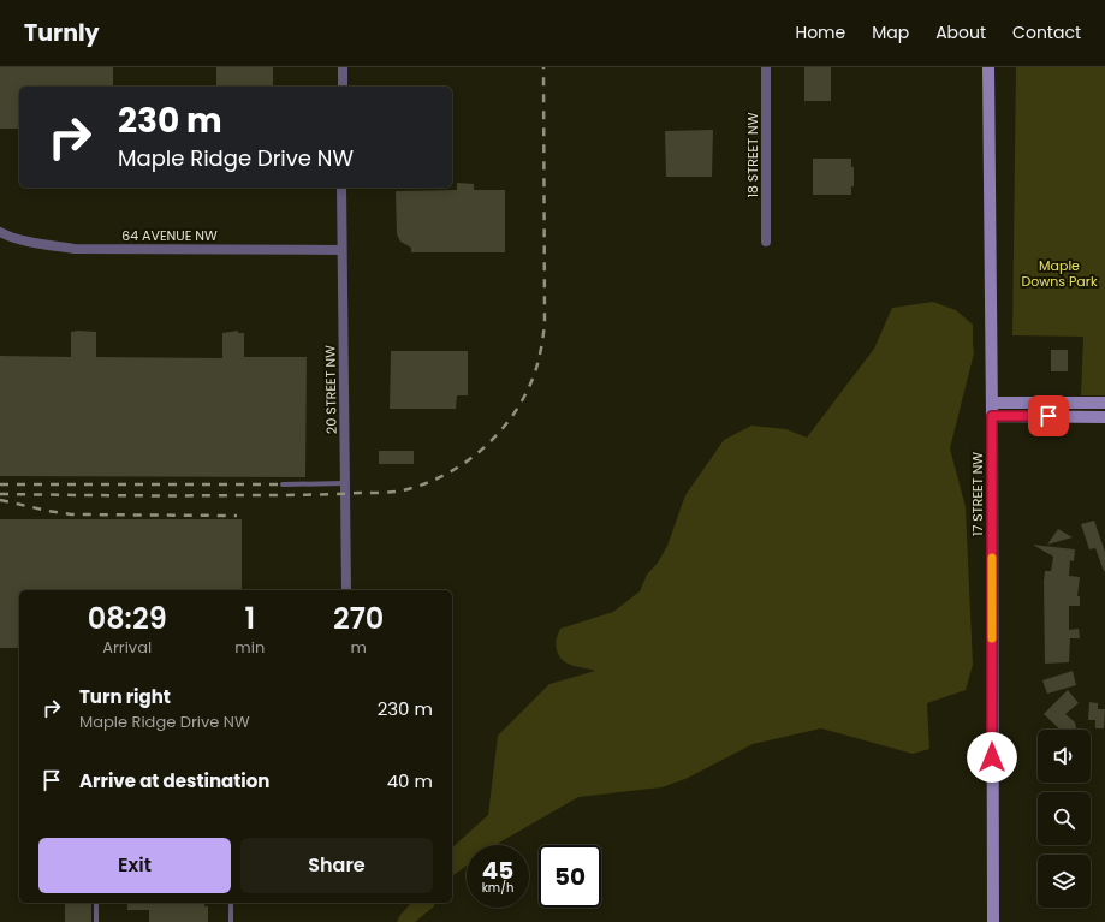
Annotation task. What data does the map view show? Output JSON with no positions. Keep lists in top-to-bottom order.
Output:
{
  "streets": {
    "main road": ["17 STREET NW"],
    "street": ["18 STREET NW", "64 AVENUE NW", "20 STREET NW"]
  },
  "crossings": [
    ["64 AVENUE NW", "20 STREET NW"]
  ],
  "parks": ["Maple Downs Park"],
  "page": {
    "header": "Turnly",
    "nav": [
      "Home",
      "Map",
      "About",
      "Contact"
    ],
    "turn": ["230 m", "Maple Ridge Drive NW"],
    "eta": [
      "08:29",
      "Arrival",
      "1",
      "min",
      "270",
      "m"
    ],
    "list": [
      {
        "name": "Turn right",
        "note": "Maple Ridge Drive NW",
        "value": "230 m"
      },
      {
        "name": "Arrive at destination",
        "value": "40 m"
      }
    ],
    "buttons": ["Exit", "Share"],
    "speed": "45 km/h",
    "limit": "50"
  }
}
